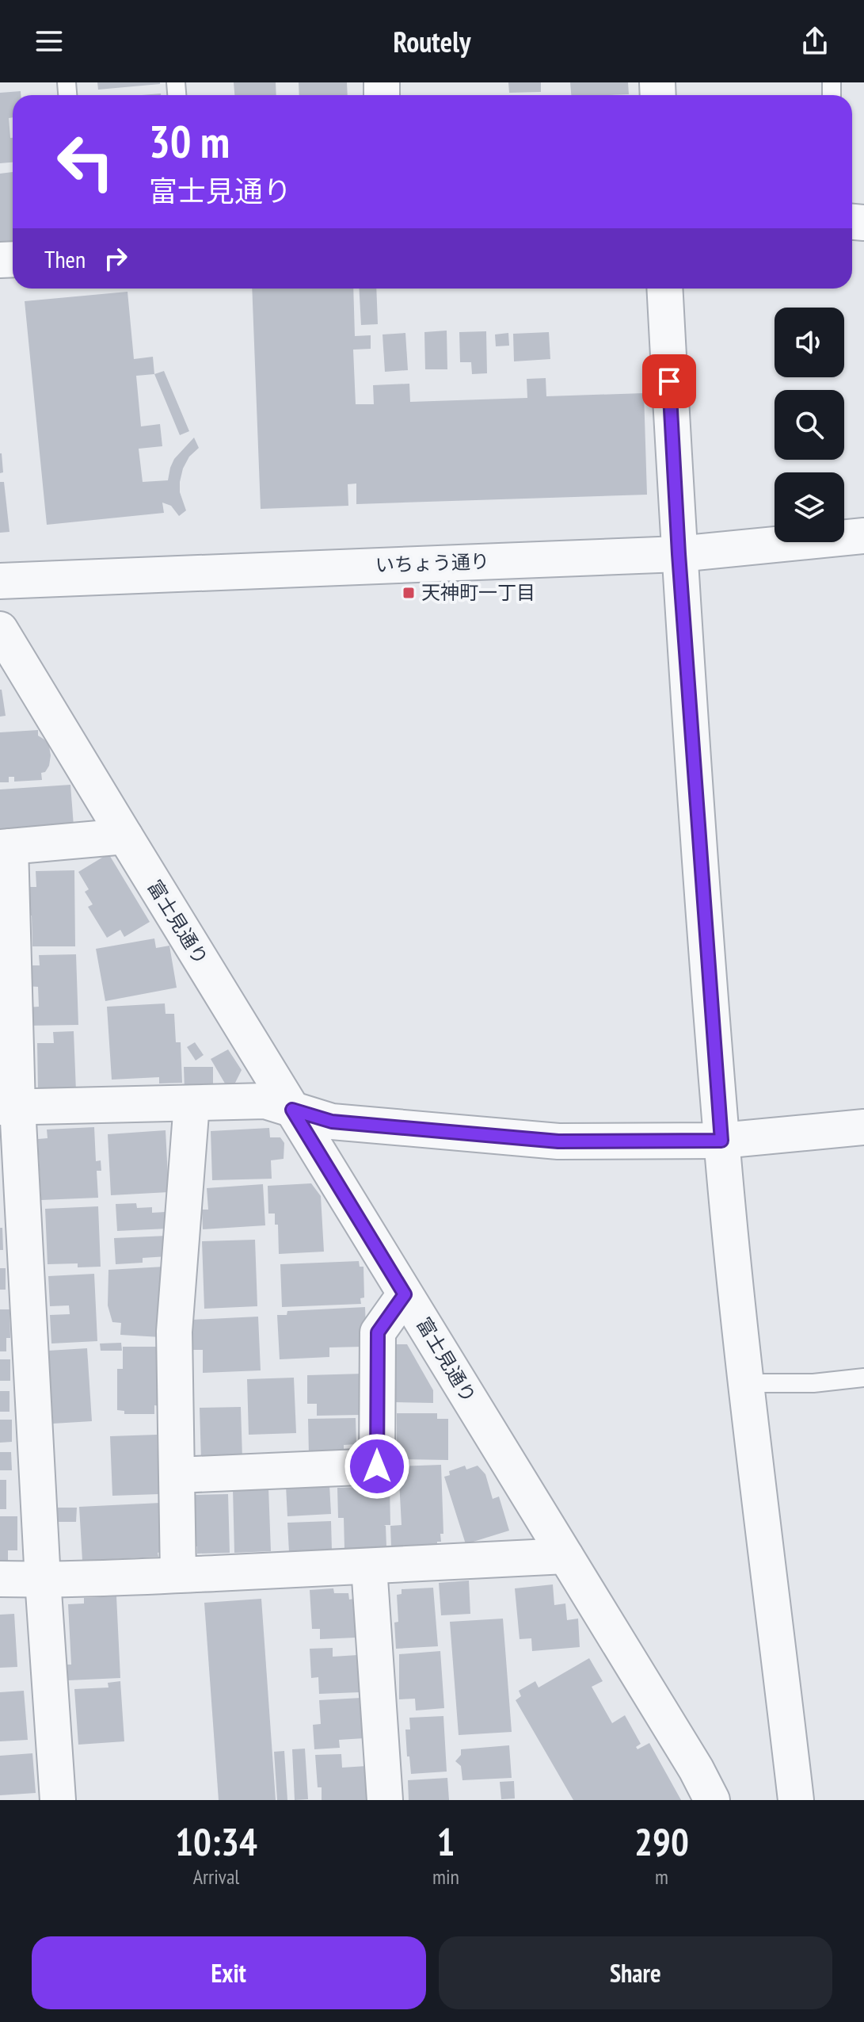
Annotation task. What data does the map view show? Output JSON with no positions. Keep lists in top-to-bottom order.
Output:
{
  "streets": {
    "street": ["いちょう通り", "富士見通り"]
  },
  "places": {
    "transit": ["天神町一丁目"]
  },
  "page": {
    "header": "Routely",
    "turn": ["30 m", "富士見通り"],
    "then": "Then",
    "eta": [
      "10:34",
      "Arrival",
      "1",
      "min",
      "290",
      "m"
    ],
    "buttons": ["Exit", "Share"]
  }
}
